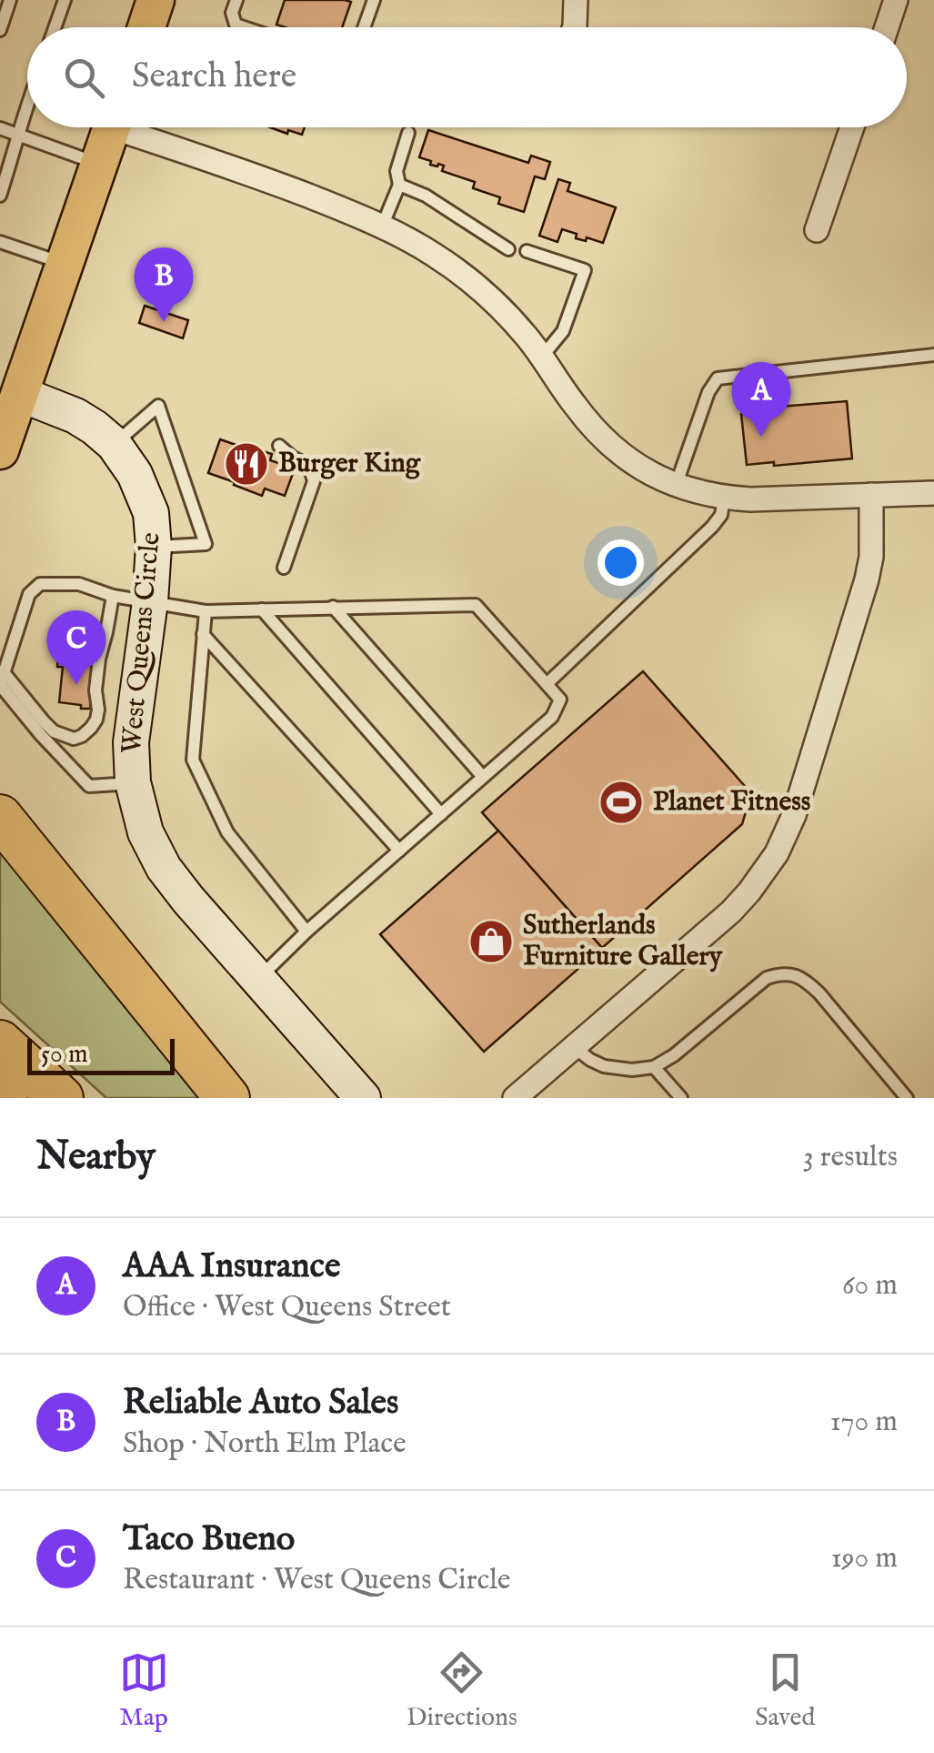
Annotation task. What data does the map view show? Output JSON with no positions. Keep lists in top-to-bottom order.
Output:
{
  "streets": {
    "street": ["West Queens Circle"]
  },
  "places": {
    "restaurant": ["Burger King"],
    "sports": ["Planet Fitness"],
    "shop": ["Sutherlands Furniture Gallery"]
  },
  "scale_bar": "50 m",
  "page": {
    "search": "Search here",
    "pins": ["B", "A", "C"],
    "scale": "50 m",
    "heading": ["Nearby", "3 results"],
    "list": [
      {
        "mark": "A",
        "name": "AAA Insurance",
        "note": "Office · West Queens Street",
        "value": "60 m"
      },
      {
        "mark": "B",
        "name": "Reliable Auto Sales",
        "note": "Shop · North Elm Place",
        "value": "170 m"
      },
      {
        "mark": "C",
        "name": "Taco Bueno",
        "note": "Restaurant · West Queens Circle",
        "value": "190 m"
      }
    ],
    "nav": ["Map", "Directions", "Saved"]
  }
}
